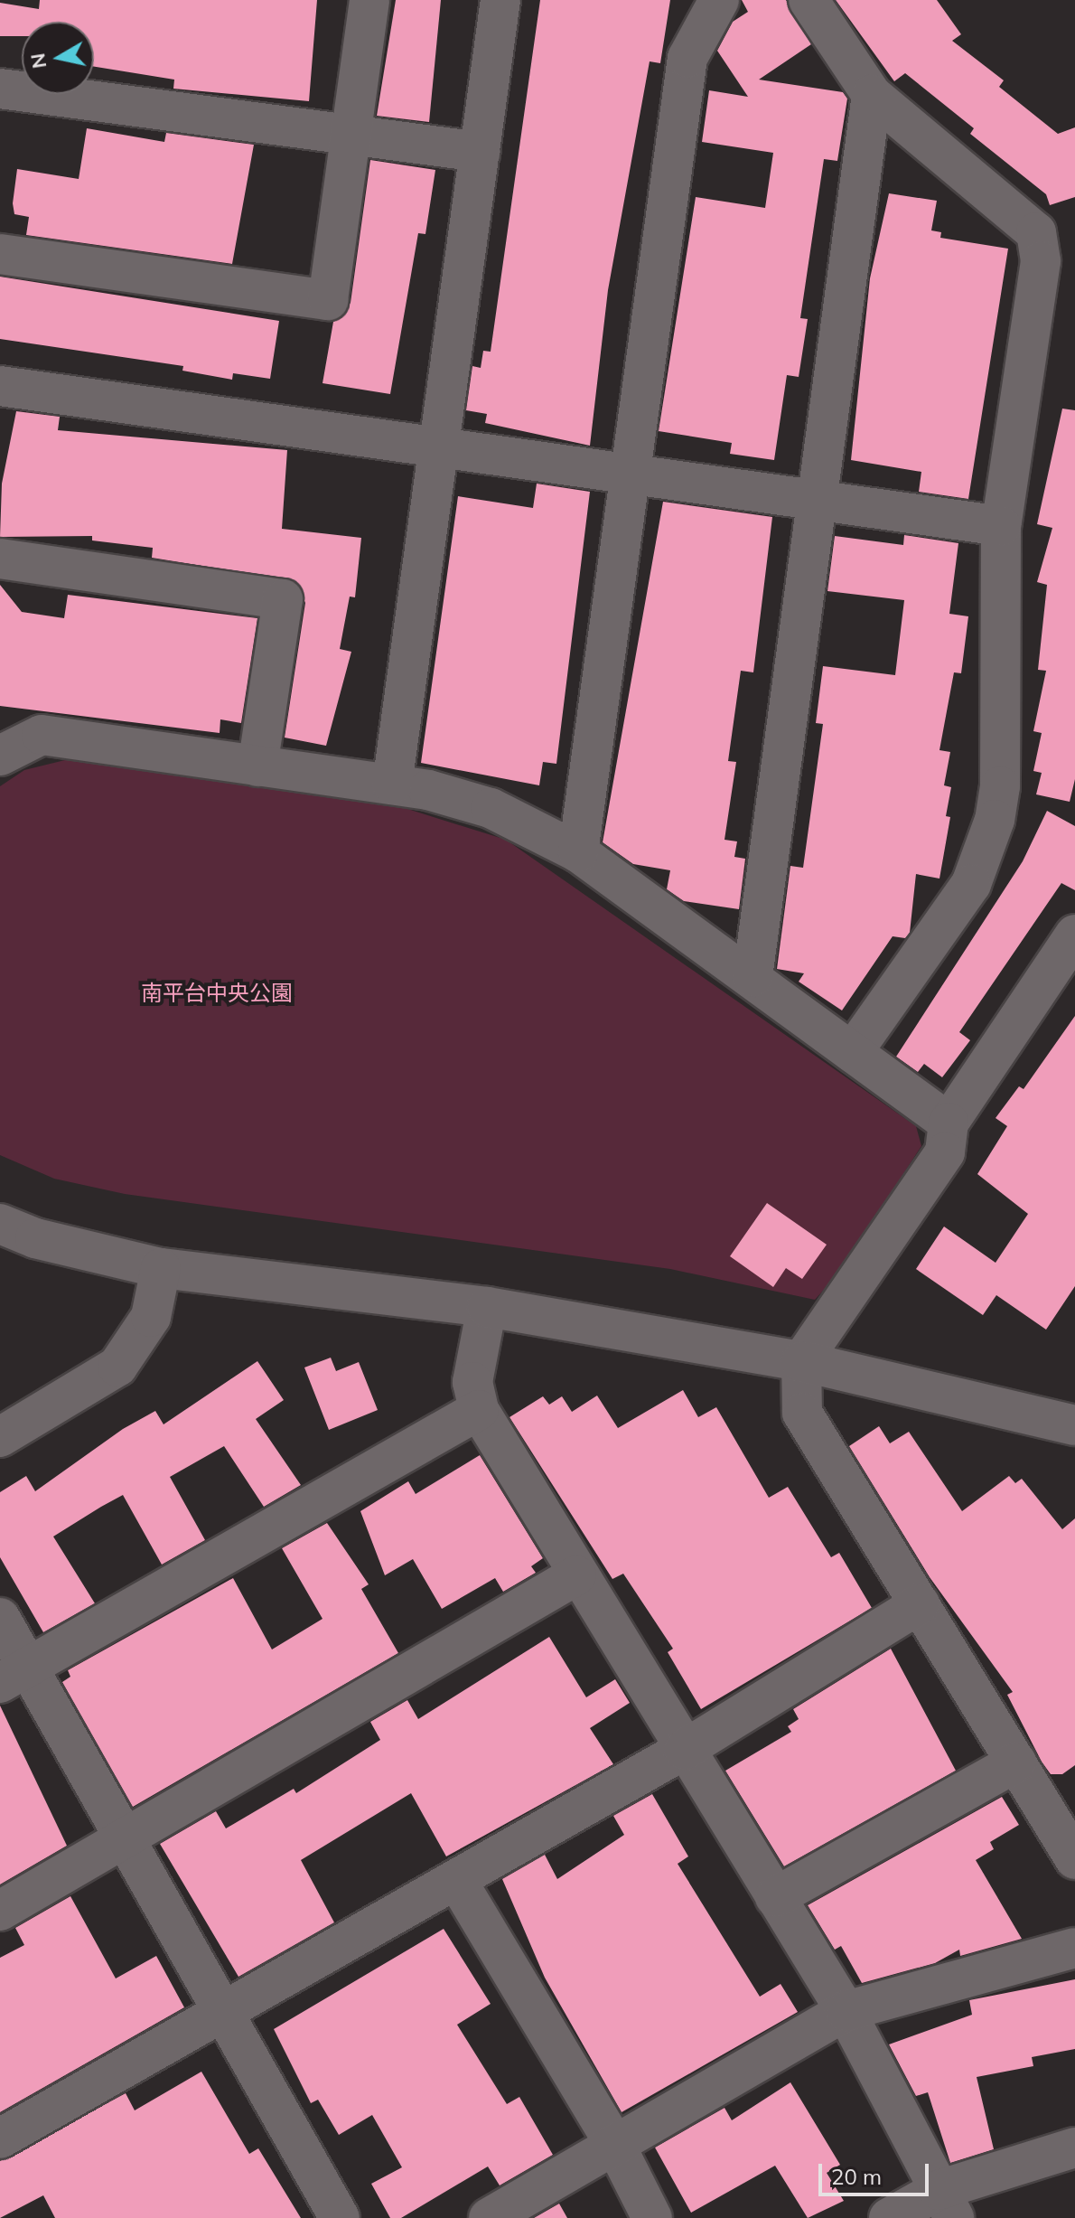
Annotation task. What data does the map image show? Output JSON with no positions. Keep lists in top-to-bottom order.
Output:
{
  "parks": ["南平台中央公園"],
  "scale_bar": "20 m",
  "north": "left"
}
